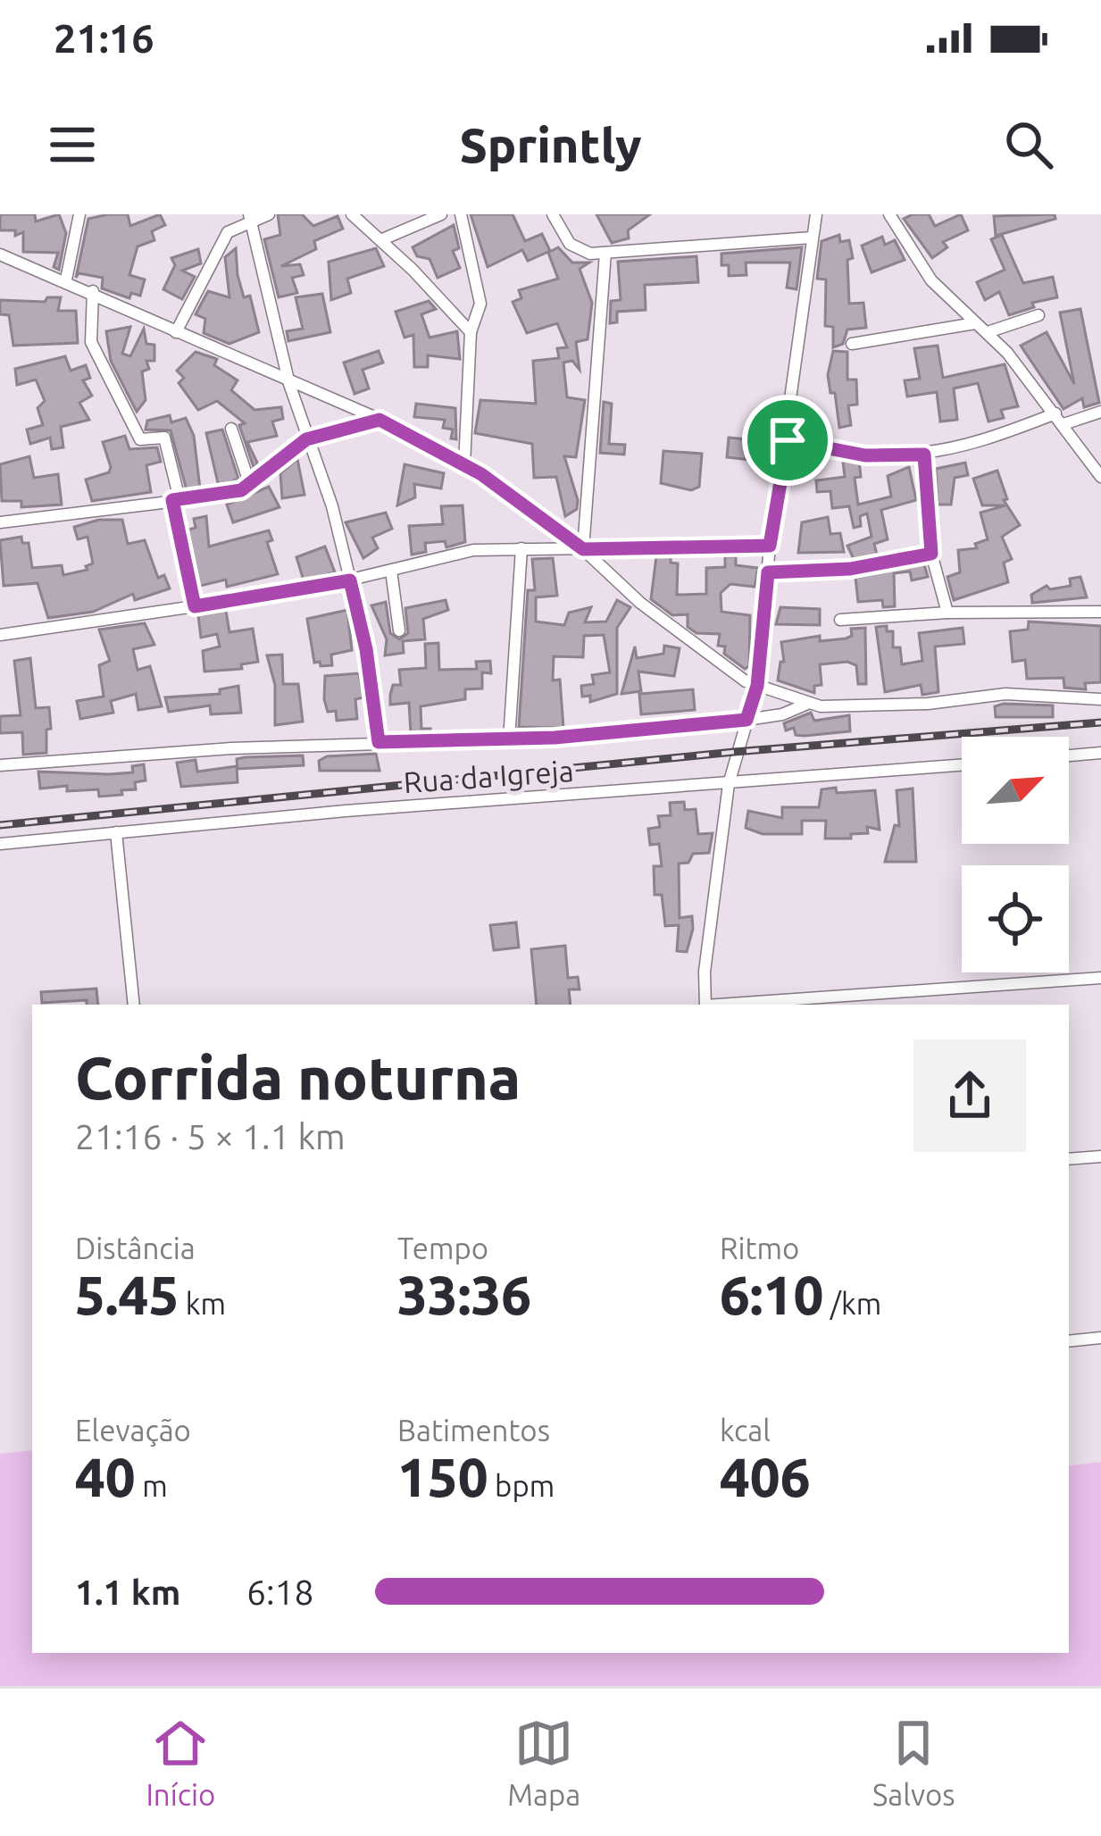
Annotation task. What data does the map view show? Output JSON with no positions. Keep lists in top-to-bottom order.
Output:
{
  "streets": {
    "street": ["Rua da Igreja"]
  },
  "north": "top right",
  "page": {
    "status": "21:16",
    "header": "Sprintly",
    "heading": ["Corrida noturna", "21:16 · 5 × 1.1 km"],
    "stats": [
      ["Distância", "5.45 km"],
      ["Tempo", "33:36"],
      ["Ritmo", "6:10 /km"],
      ["Elevação", "40 m"],
      ["Batimentos", "150 bpm"],
      ["kcal", "406"]
    ],
    "list": [
      {
        "name": "1.1 km",
        "note": "6:18"
      }
    ],
    "tabs": ["Início", "Mapa", "Salvos"]
  }
}
